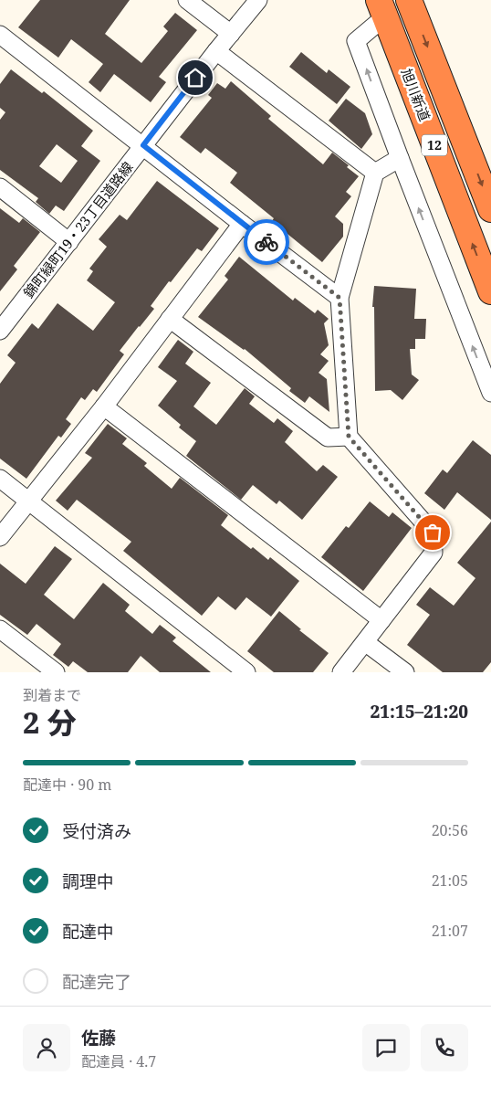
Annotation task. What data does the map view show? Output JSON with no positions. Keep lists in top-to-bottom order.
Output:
{
  "streets": {
    "highway": ["旭川新道", "12"],
    "street": ["錦町緑町19・23丁目道路線"]
  },
  "page": {
    "heading": ["2 分", "到着まで", "21:15–21:20"],
    "panel": ["佐藤", "配達員 · 4.7"],
    "bar": "配達中 · 90 m",
    "list": [
      ["受付済み", "20:56"],
      ["調理中", "21:05"],
      ["配達中", "21:07"],
      "配達完了"
    ]
  }
}
